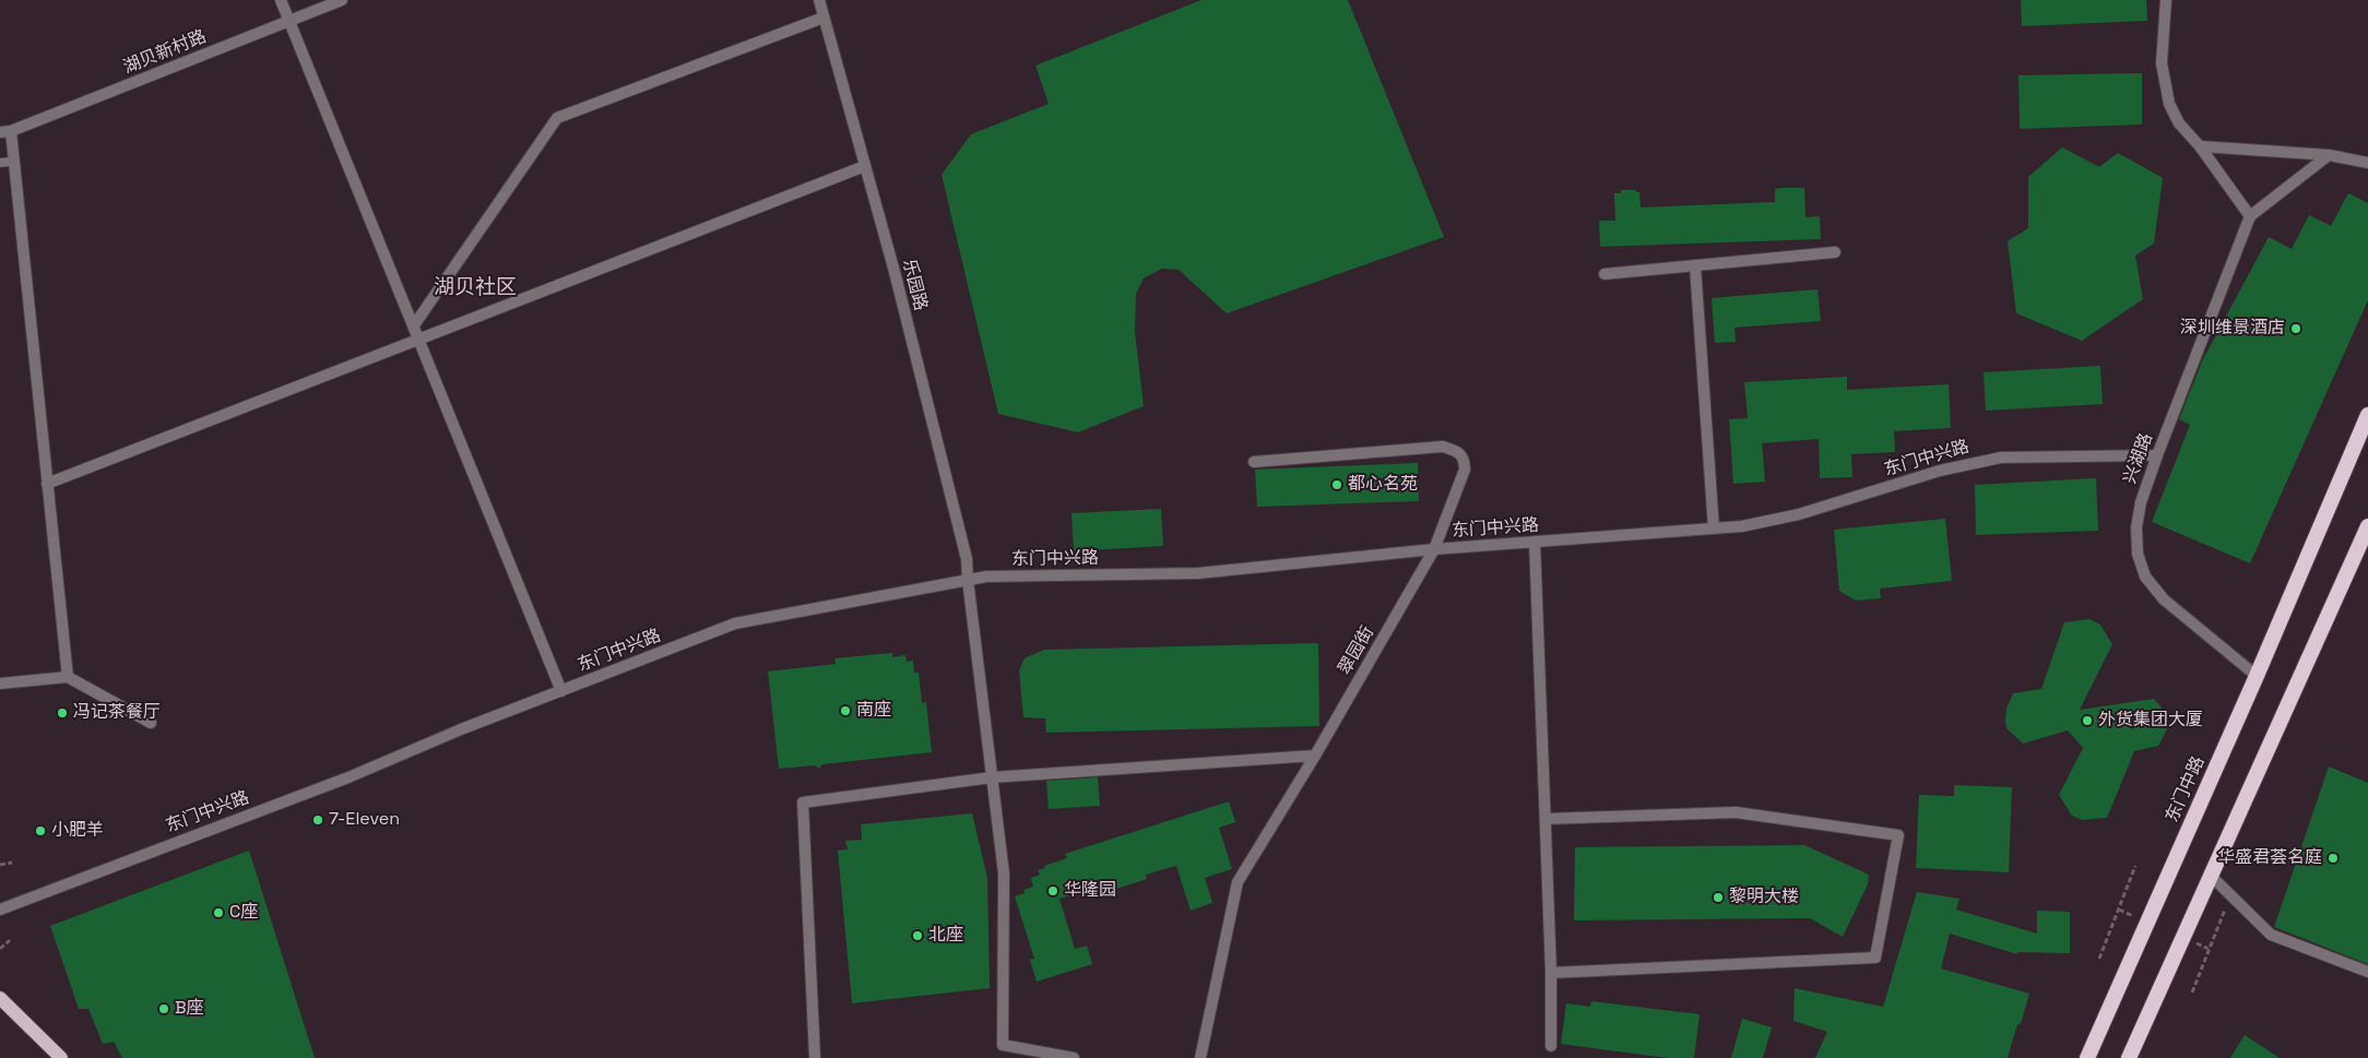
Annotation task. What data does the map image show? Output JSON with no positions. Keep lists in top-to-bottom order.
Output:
{
  "streets": {
    "highway": ["东门中路"],
    "street": [
      "湖贝新村路",
      "乐园路",
      "东门中兴路",
      "兴湖路",
      "翠园街"
    ]
  },
  "crossings": [
    ["乐园路", "东门中兴路"],
    ["东门中兴路", "兴湖路"],
    ["东门中兴路", "翠园街"],
    ["兴湖路", "东门中路"]
  ],
  "districts": ["湖贝社区"],
  "places": [
    "深圳维景酒店",
    "都心名苑",
    "南座",
    "冯记茶餐厅",
    "外货集团大厦",
    "7-Eleven",
    "小肥羊",
    "华盛君荟名庭",
    "华隆园",
    "黎明大楼",
    "C座",
    "北座",
    "B座"
  ]
}
